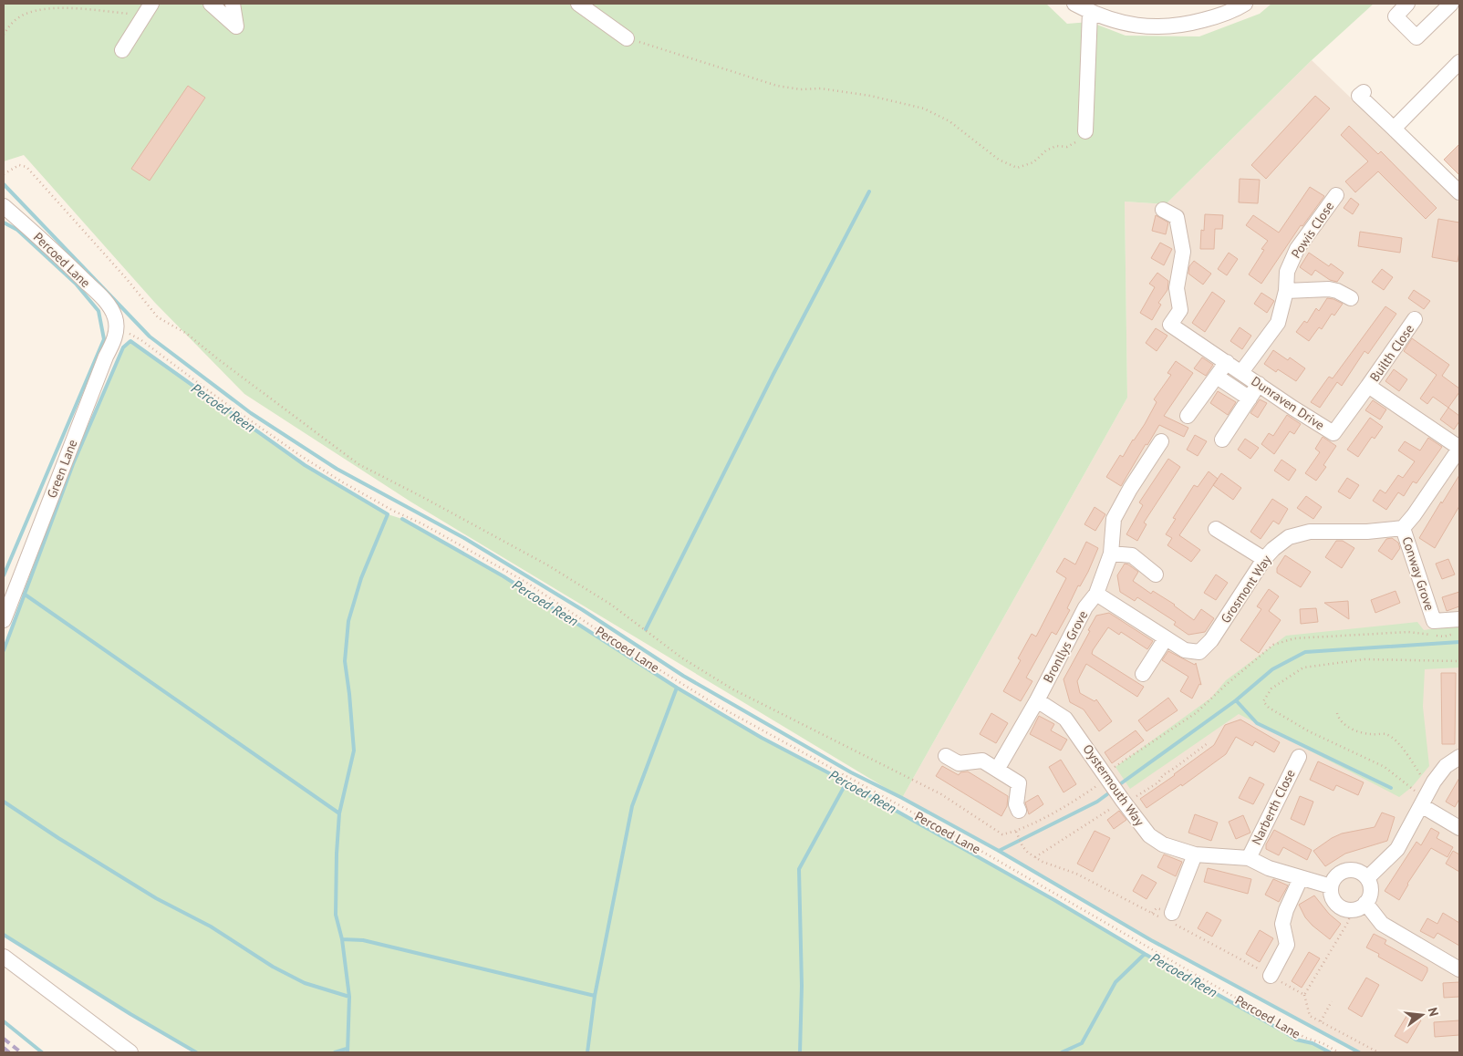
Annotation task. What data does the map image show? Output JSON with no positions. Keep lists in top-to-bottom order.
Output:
{
  "streets": {
    "street": [
      "Powis Close",
      "Percoed Lane",
      "Builth Close",
      "Dunraven Drive",
      "Green Lane",
      "Conway Grove",
      "Grosmont Way",
      "Bronllys Grove",
      "Oystermouth Way",
      "Narberth Close"
    ]
  },
  "crossings": [
    ["Powis Close", "Dunraven Drive"],
    ["Percoed Lane", "Green Lane"],
    ["Builth Close", "Dunraven Drive"],
    ["Conway Grove", "Grosmont Way"],
    ["Grosmont Way", "Bronllys Grove"],
    ["Bronllys Grove", "Oystermouth Way"],
    ["Oystermouth Way", "Narberth Close"]
  ],
  "water": ["Percoed Reen"],
  "north": "right"
}
